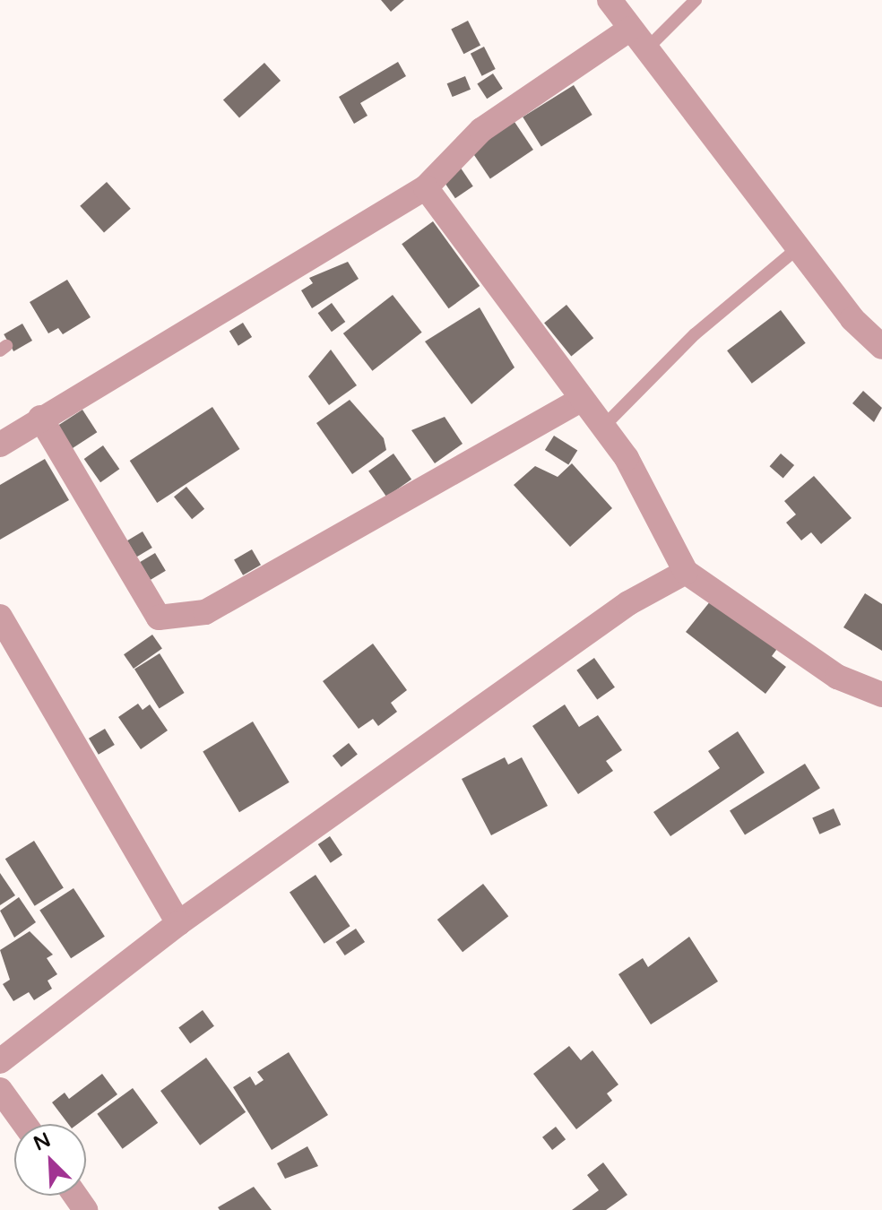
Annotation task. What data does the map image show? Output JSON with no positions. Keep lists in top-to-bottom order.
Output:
{
  "north": "top left"
}
